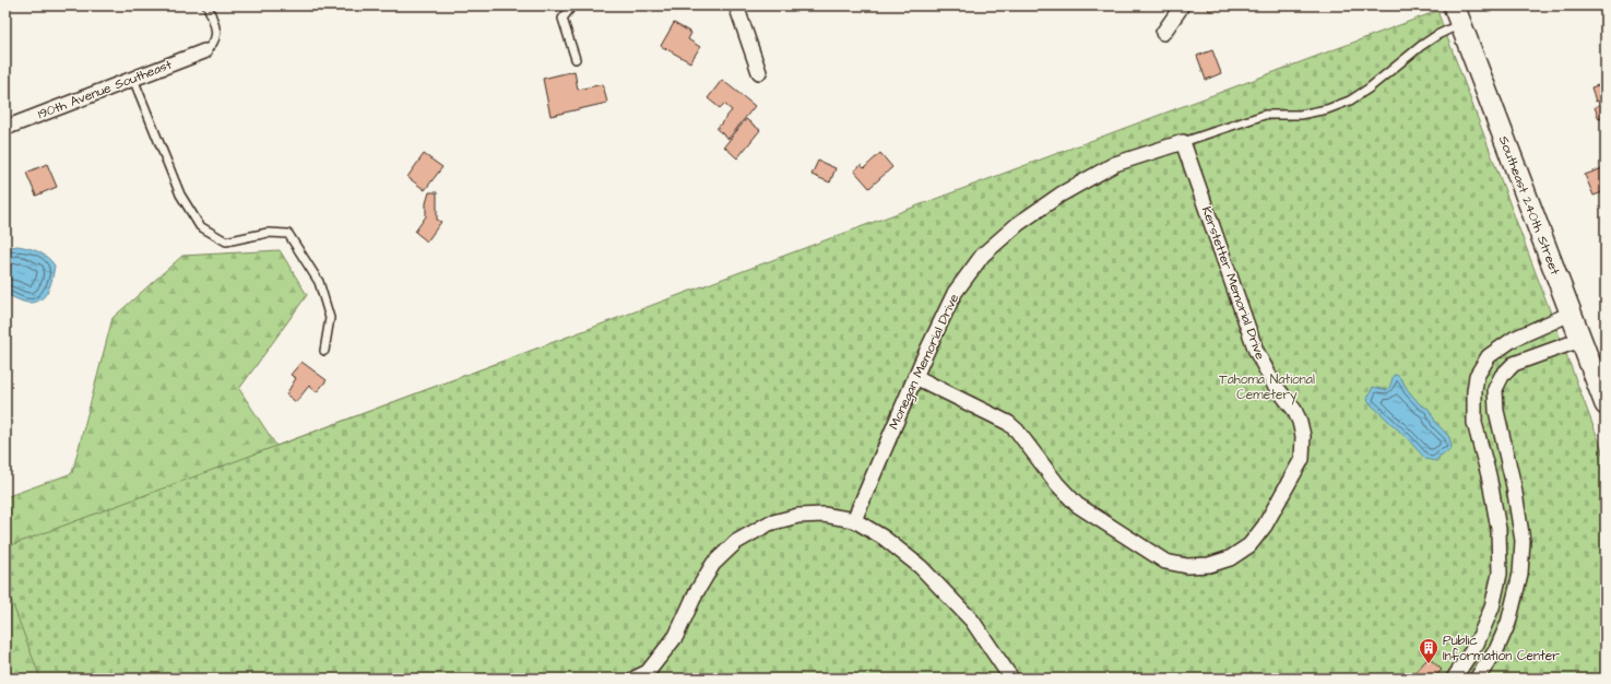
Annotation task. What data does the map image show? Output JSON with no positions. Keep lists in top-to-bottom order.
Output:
{
  "streets": {
    "main road": ["Southeast 240th Street"],
    "street": ["190th Avenue Southeast", "Kerstetter Memorial Drive", "Monegan Memorial Drive"]
  },
  "crossings": [
    ["Kerstetter Memorial Drive", "Monegan Memorial Drive"]
  ],
  "parks": ["Tahoma National Cemetery"],
  "places": {
    "building": ["Public Information Center"]
  }
}
